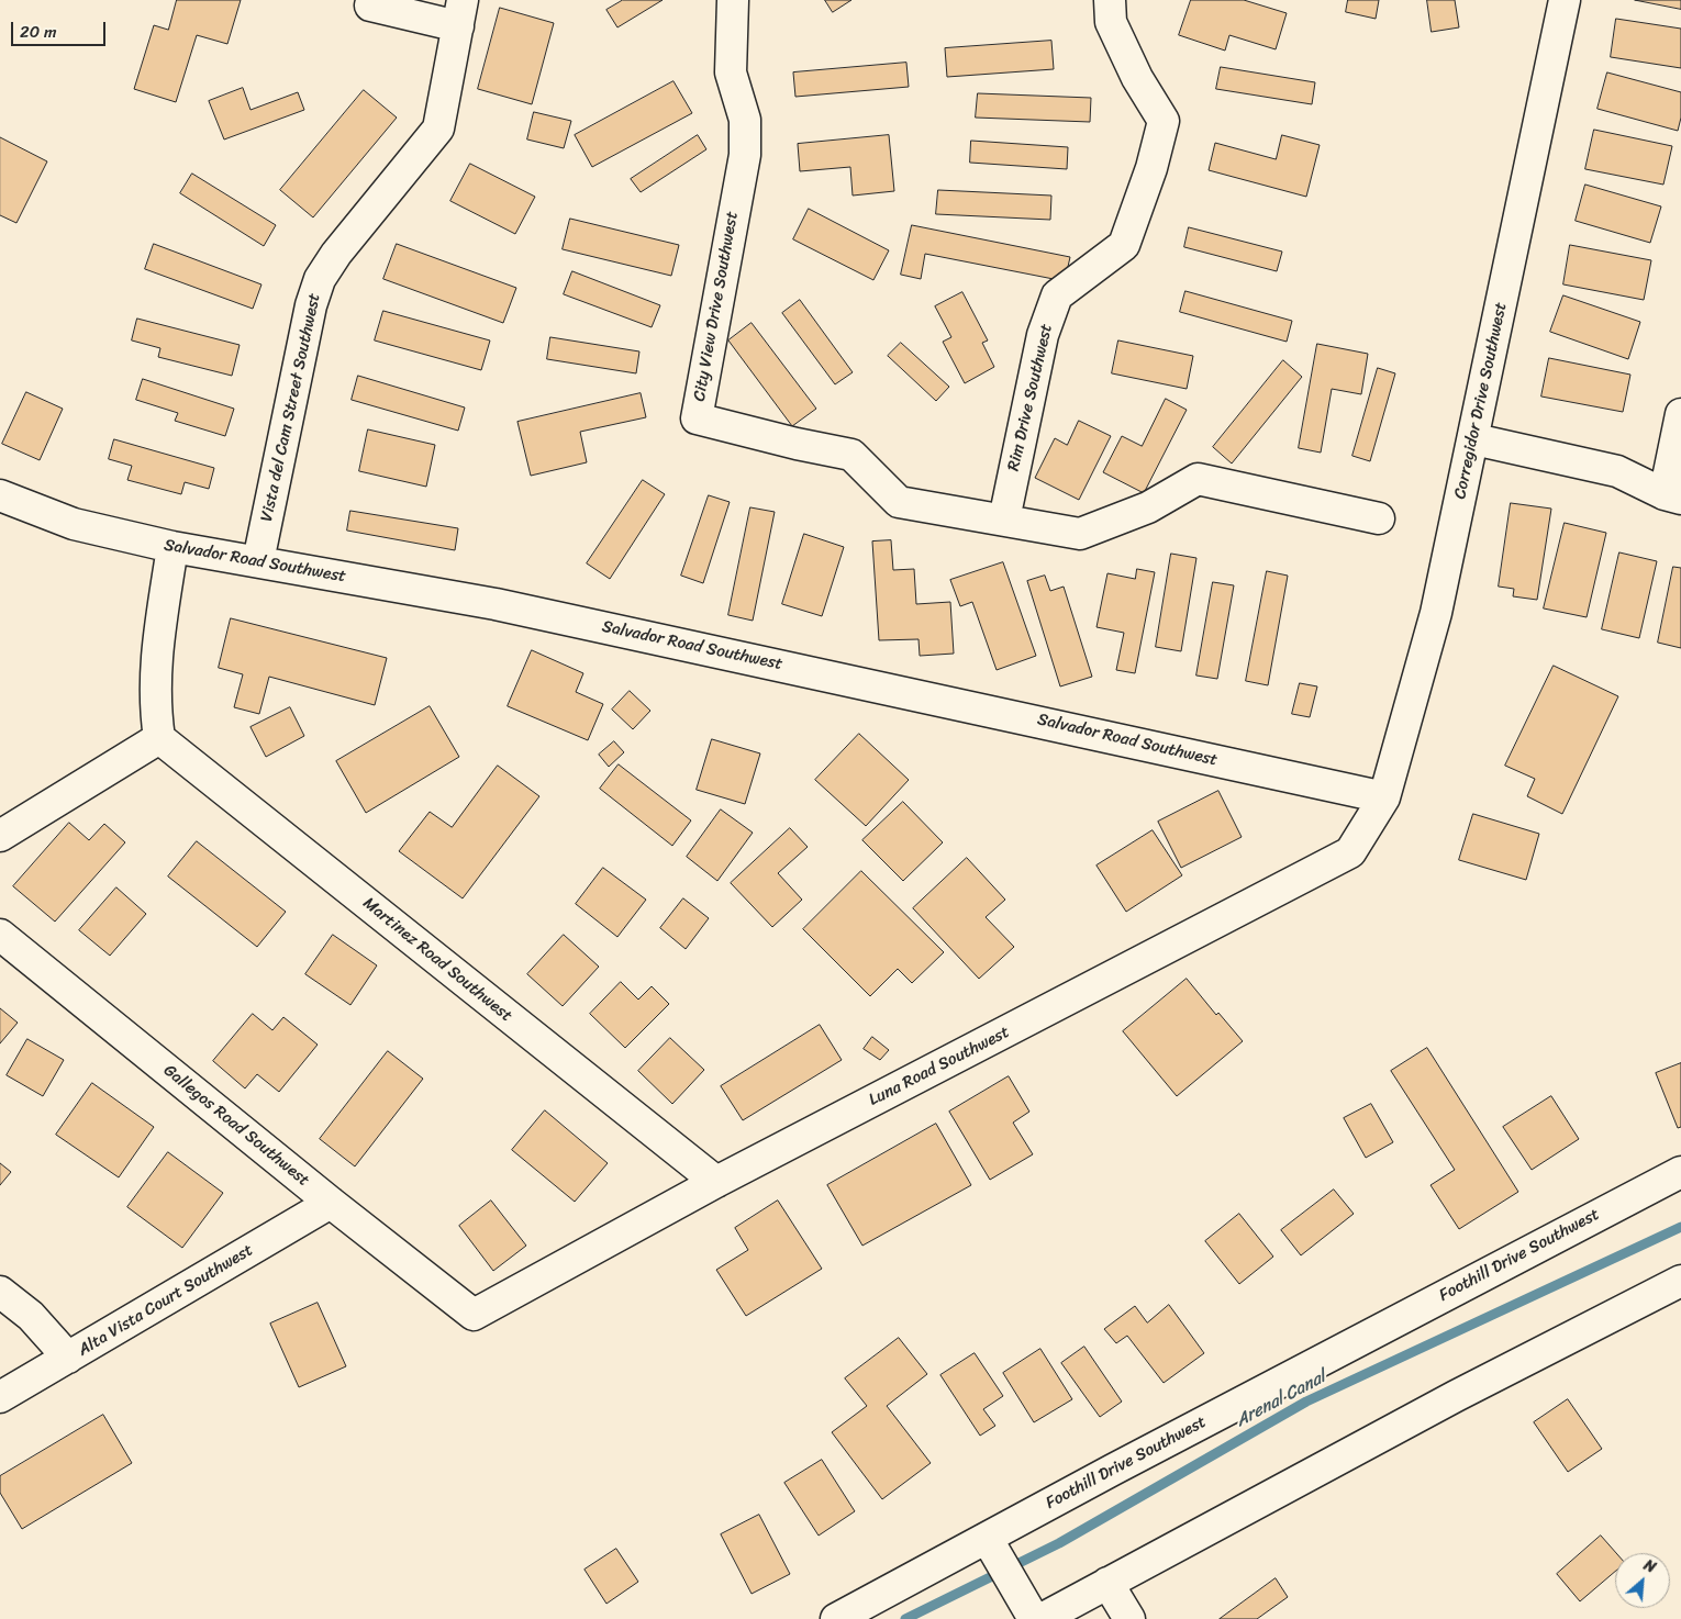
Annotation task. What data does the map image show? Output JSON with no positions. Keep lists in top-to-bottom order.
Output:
{
  "streets": {
    "street": [
      "City View Drive Southwest",
      "Rim Drive Southwest",
      "Corregidor Drive Southwest",
      "Vista del Cam Street Southwest",
      "Salvador Road Southwest",
      "Martinez Road Southwest",
      "Luna Road Southwest",
      "Gallegos Road Southwest",
      "Foothill Drive Southwest",
      "Alta Vista Court Southwest"
    ]
  },
  "crossings": [
    ["City View Drive Southwest", "Rim Drive Southwest"],
    ["Corregidor Drive Southwest", "Salvador Road Southwest"],
    ["Corregidor Drive Southwest", "Luna Road Southwest"],
    ["Vista del Cam Street Southwest", "Salvador Road Southwest"],
    ["Salvador Road Southwest", "Luna Road Southwest"],
    ["Martinez Road Southwest", "Luna Road Southwest"],
    ["Luna Road Southwest", "Gallegos Road Southwest"],
    ["Gallegos Road Southwest", "Alta Vista Court Southwest"]
  ],
  "water": ["Arenal Canal"],
  "scale_bar": "20 m",
  "north": "top right"
}
